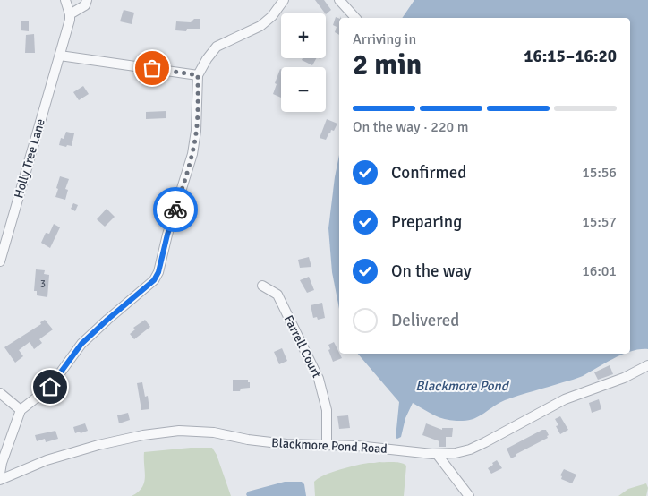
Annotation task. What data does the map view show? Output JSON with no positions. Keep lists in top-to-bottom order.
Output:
{
  "streets": {
    "street": ["Holly Tree Lane", "Farrell Court", "Blackmore Pond Road"]
  },
  "crossings": [
    ["Farrell Court", "Blackmore Pond Road"]
  ],
  "water": ["Blackmore Pond"],
  "house_numbers": ["3"],
  "page": {
    "map_buttons": ["+", "−"],
    "heading": ["2 min", "Arriving in", "16:15–16:20"],
    "bar": "On the way · 220 m",
    "list": [
      ["Confirmed", "15:56"],
      ["Preparing", "15:57"],
      ["On the way", "16:01"],
      "Delivered"
    ]
  }
}
